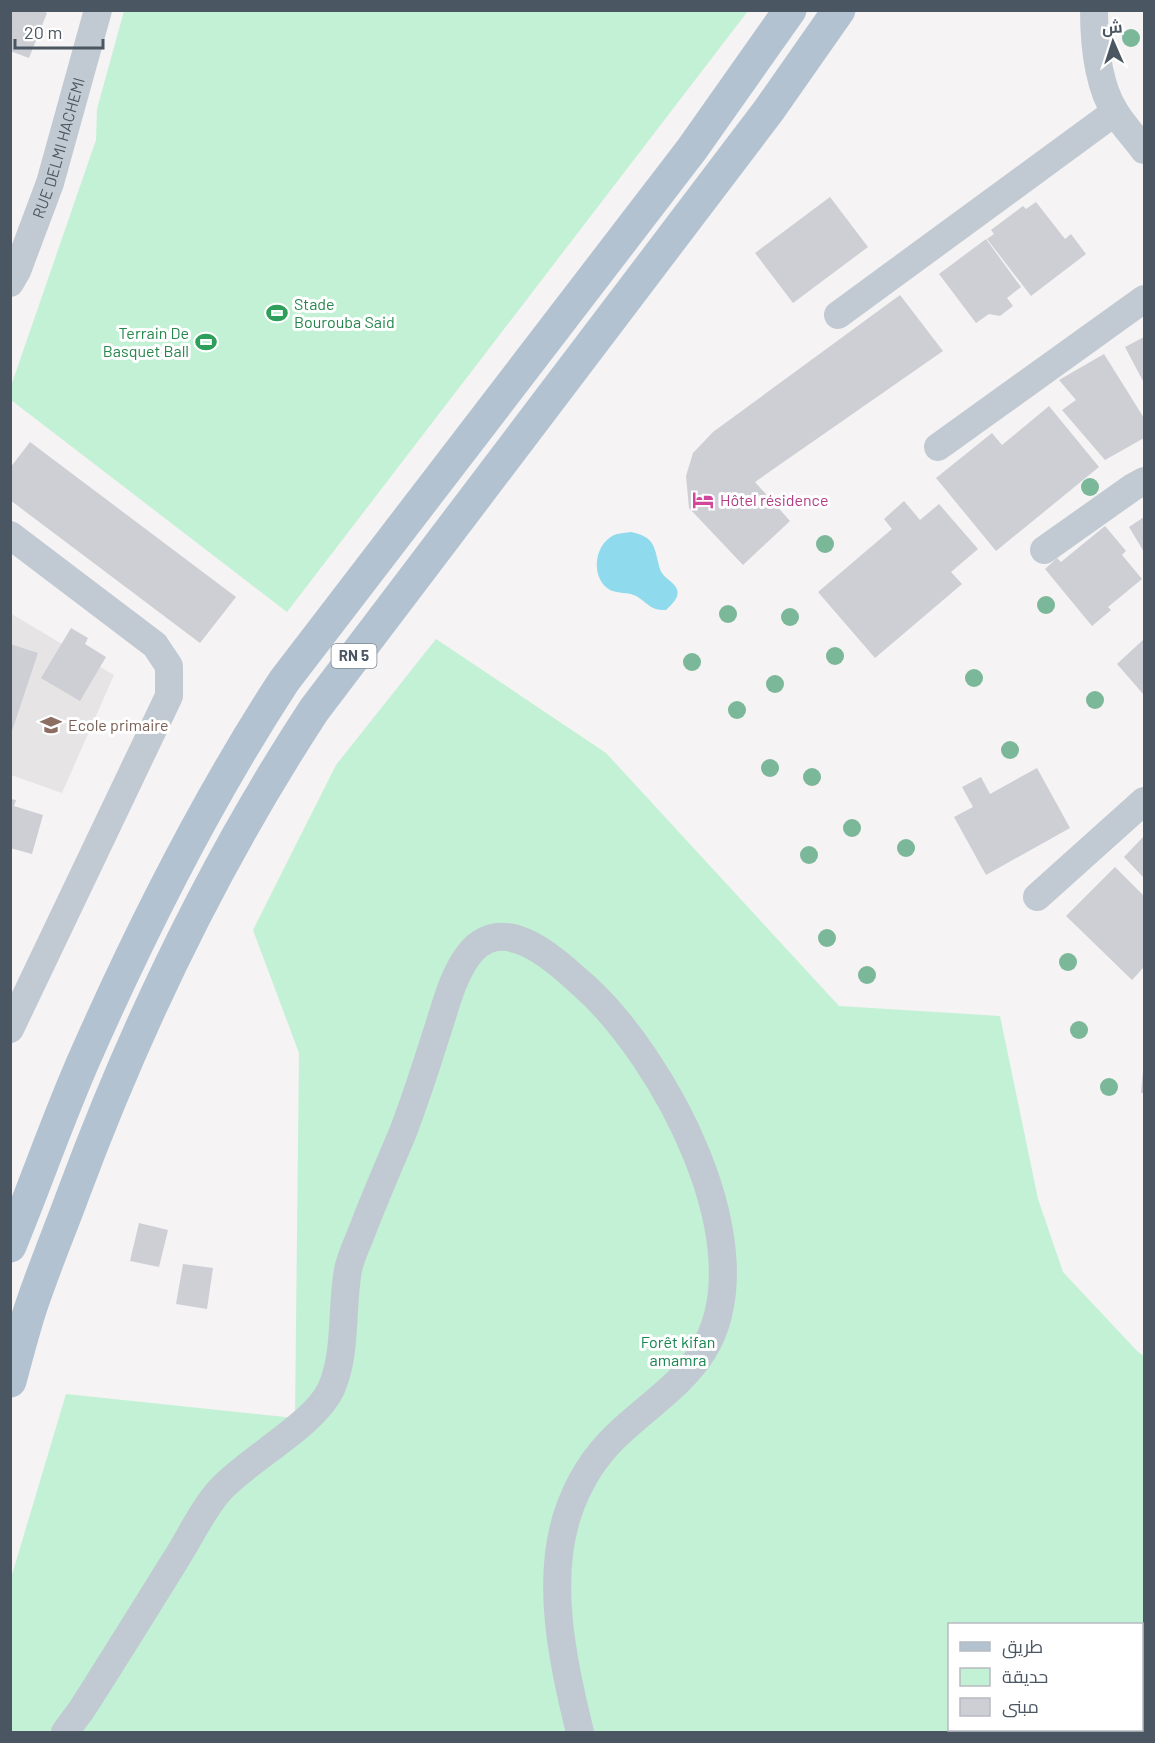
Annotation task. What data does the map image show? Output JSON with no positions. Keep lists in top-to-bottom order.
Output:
{
  "streets": {
    "main road": ["RN 5"],
    "street": ["RUE DELMI HACHEMI"]
  },
  "parks": ["Forêt kifan amamra"],
  "places": {
    "sports": ["Stade Bourouba Said", "Terrain De Basquet Ball"],
    "hotel": ["Hôtel résidence"],
    "school or university": ["Ecole primaire"]
  },
  "legend": ["طريق", "حديقة", "مبنى"],
  "scale_bar": "20 m",
  "north": "top"
}
